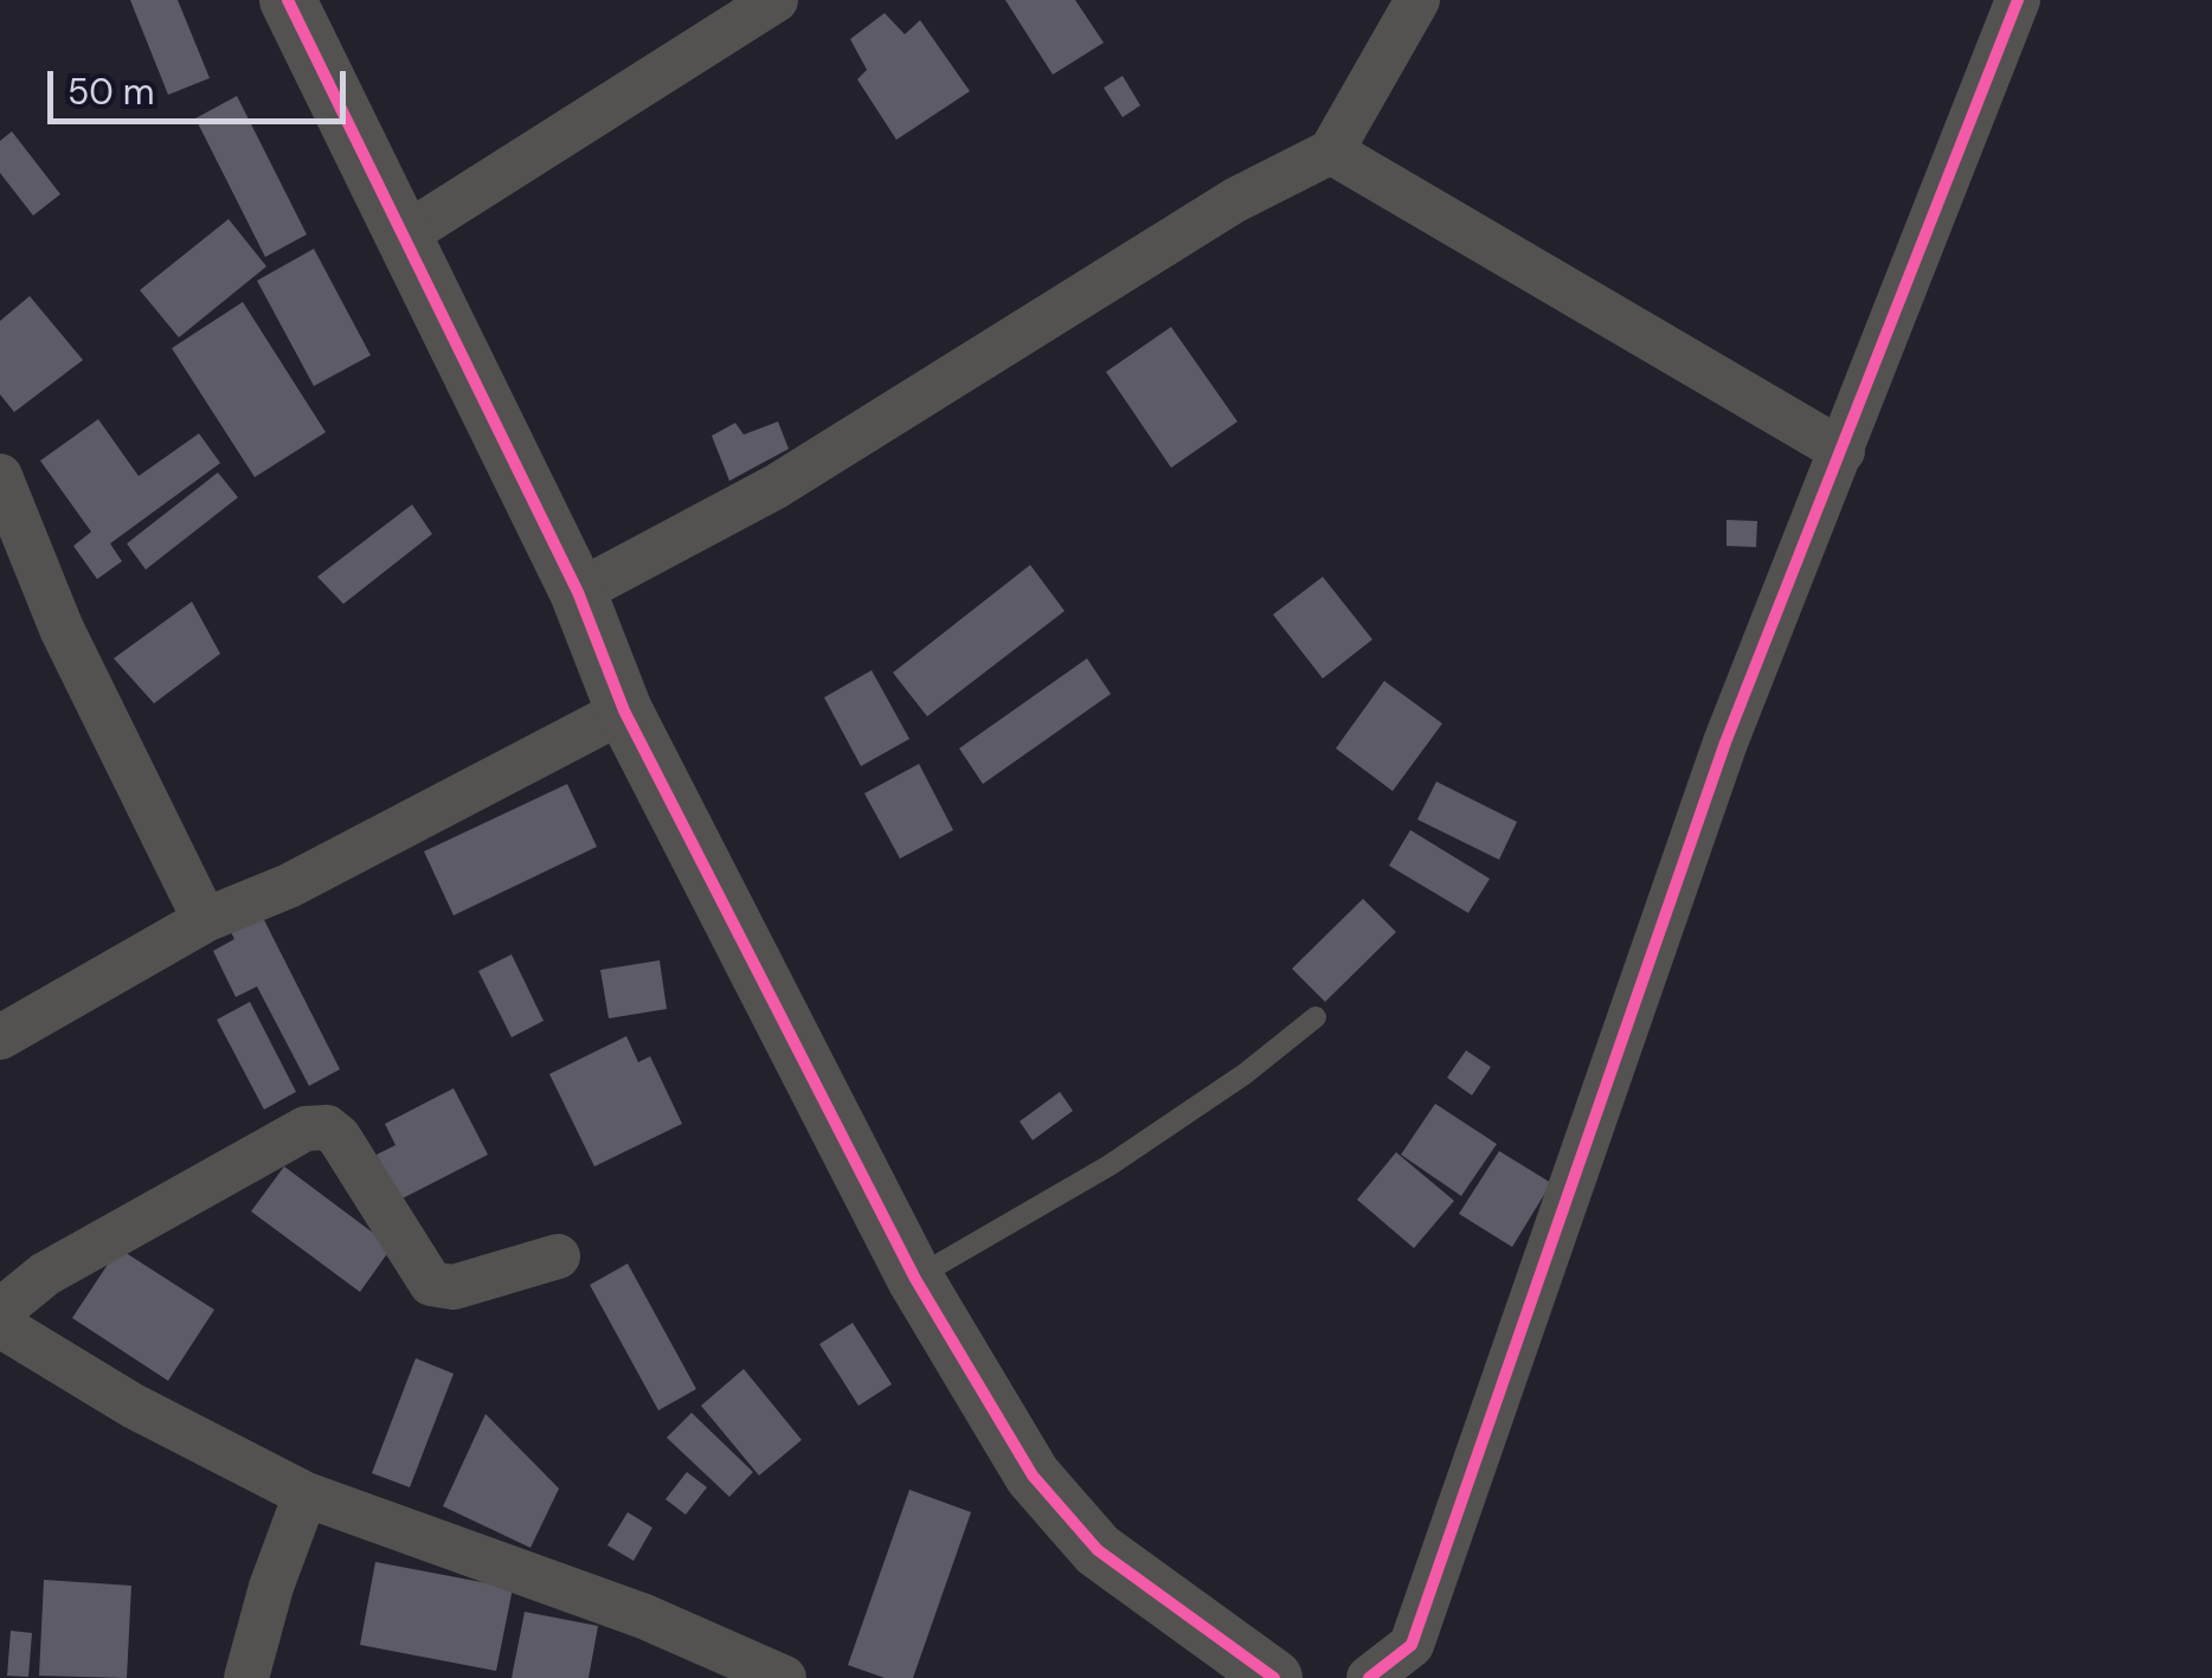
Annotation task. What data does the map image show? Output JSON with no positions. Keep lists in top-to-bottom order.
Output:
{
  "scale_bar": "50 m"
}
